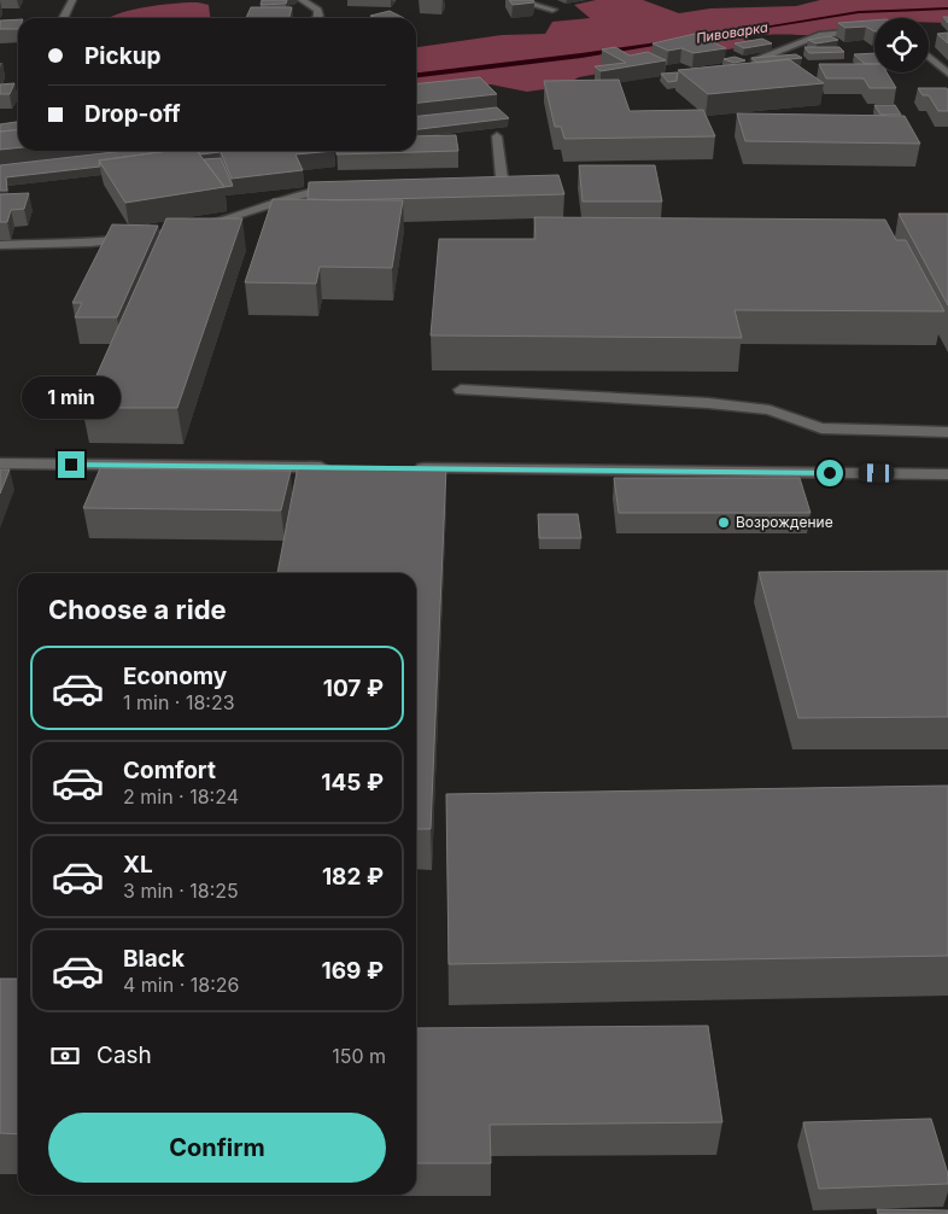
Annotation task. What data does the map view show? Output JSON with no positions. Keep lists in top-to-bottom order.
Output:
{
  "water": ["Пивоварка"],
  "places": ["Возрождение"],
  "page": {
    "banner": ["Pickup", "Drop-off"],
    "bubble": "1 min",
    "heading": "Choose a ride",
    "list": [
      {
        "name": "Economy",
        "note": "1 min · 18:23",
        "value": "107 ₽"
      },
      {
        "name": "Comfort",
        "note": "2 min · 18:24",
        "value": "145 ₽"
      },
      {
        "name": "XL",
        "note": "3 min · 18:25",
        "value": "182 ₽"
      },
      {
        "name": "Black",
        "note": "4 min · 18:26",
        "value": "169 ₽"
      }
    ],
    "pay": ["Cash", "150 m"],
    "buttons": "Confirm"
  }
}
